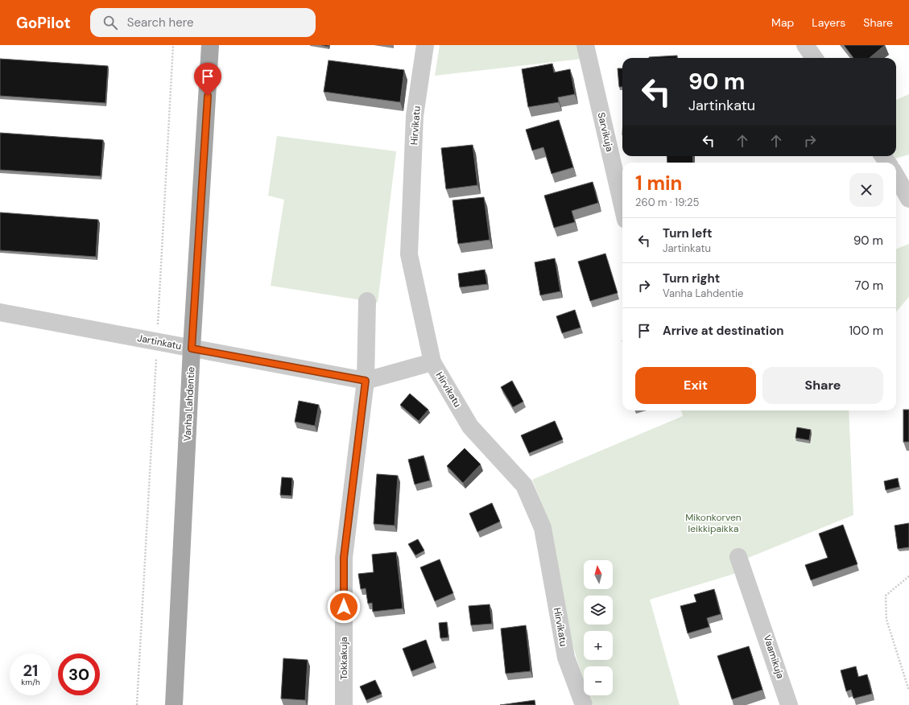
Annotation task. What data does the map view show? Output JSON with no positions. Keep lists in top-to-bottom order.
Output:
{
  "streets": {
    "main road": ["Vanha Lahdentie"],
    "street": [
      "Hirvikatu",
      "Sarvikuja",
      "Jartinkatu",
      "Vaamikuja",
      "Tokkakuja"
    ]
  },
  "crossings": [
    ["Hirvikatu", "Jartinkatu"],
    ["Jartinkatu", "Vanha Lahdentie"],
    ["Jartinkatu", "Tokkakuja"]
  ],
  "parks": ["Mikonkorven leikkipaikka"],
  "north": "top",
  "page": {
    "header": "GoPilot",
    "search": "Search here",
    "nav": ["Map", "Layers", "Share"],
    "turn": ["90 m", "Jartinkatu"],
    "heading": ["1 min", "260 m · 19:25"],
    "list": [
      {
        "name": "Turn left",
        "note": "Jartinkatu",
        "value": "90 m"
      },
      {
        "name": "Turn right",
        "note": "Vanha Lahdentie",
        "value": "70 m"
      },
      {
        "name": "Arrive at destination",
        "value": "100 m"
      }
    ],
    "buttons": ["Exit", "Share"],
    "map_buttons": ["+", "−"],
    "speed": "21 km/h",
    "limit": "30"
  }
}
